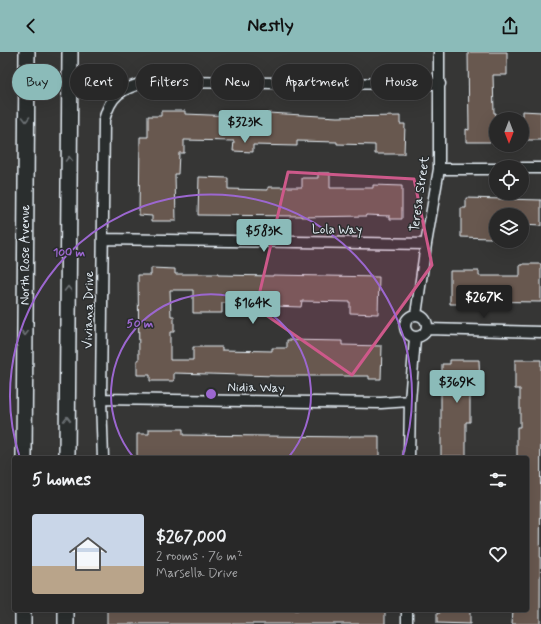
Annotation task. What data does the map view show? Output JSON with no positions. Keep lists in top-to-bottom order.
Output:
{
  "streets": {
    "main road": ["North Rose Avenue"],
    "street": [
      "Teresa Street",
      "Lola Way",
      "Viviana Drive",
      "Nidia Way"
    ]
  },
  "crossings": [
    ["Teresa Street", "Lola Way"],
    ["Teresa Street", "Viviana Drive"],
    ["Lola Way", "Viviana Drive"],
    ["Viviana Drive", "Nidia Way"]
  ],
  "north": "bottom",
  "page": {
    "header": "Nestly",
    "chip": [
      "Buy",
      "Rent",
      "Filters",
      "New",
      "Apartment",
      "House"
    ],
    "price": [
      "$323K",
      "$583K",
      "$267K",
      "$164K",
      "$369K"
    ],
    "heading": "5 homes",
    "list": [
      {
        "name": "$267,000",
        "note": "2 rooms · 76 m² · Marsella Drive"
      }
    ]
  },
  "rings": ["100 m", "50 m"]
}
